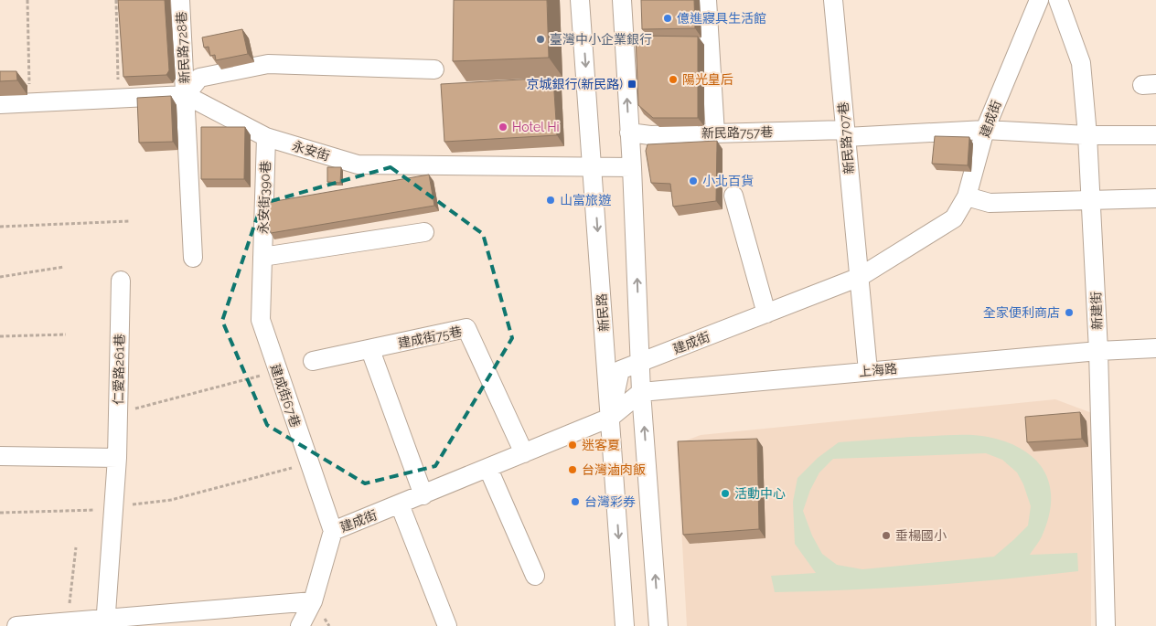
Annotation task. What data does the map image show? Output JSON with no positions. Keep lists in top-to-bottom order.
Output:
{
  "streets": {
    "street": [
      "新民路728巷",
      "建成街",
      "新民路757巷",
      "新民路707巷",
      "永安街",
      "永安街390巷",
      "新建街",
      "新民路",
      "建成街75巷",
      "仁愛路261巷",
      "上海路",
      "建成街67巷"
    ]
  },
  "crossings": [
    ["新民路728巷", "永安街"],
    ["建成街", "新民路757巷"],
    ["建成街", "新民路707巷"],
    ["建成街", "新民路"],
    ["建成街", "建成街75巷"],
    ["建成街", "建成街67巷"],
    ["新民路757巷", "新民路707巷"],
    ["新民路757巷", "新建街"],
    ["新民路707巷", "上海路"],
    ["永安街", "永安街390巷"],
    ["永安街", "新民路"],
    ["永安街390巷", "建成街67巷"],
    ["新建街", "上海路"]
  ],
  "places": {
    "other": [
      "億進寢具生活館",
      "臺灣中小企業銀行",
      "陽光皇后",
      "Hotel Hi",
      "小北百貨",
      "山富旅遊",
      "全家便利商店",
      "迷客夏",
      "台灣滷肉飯",
      "活動中心",
      "台灣彩券",
      "垂楊國小"
    ],
    "transit": ["京城銀行(新民路)"]
  }
}
